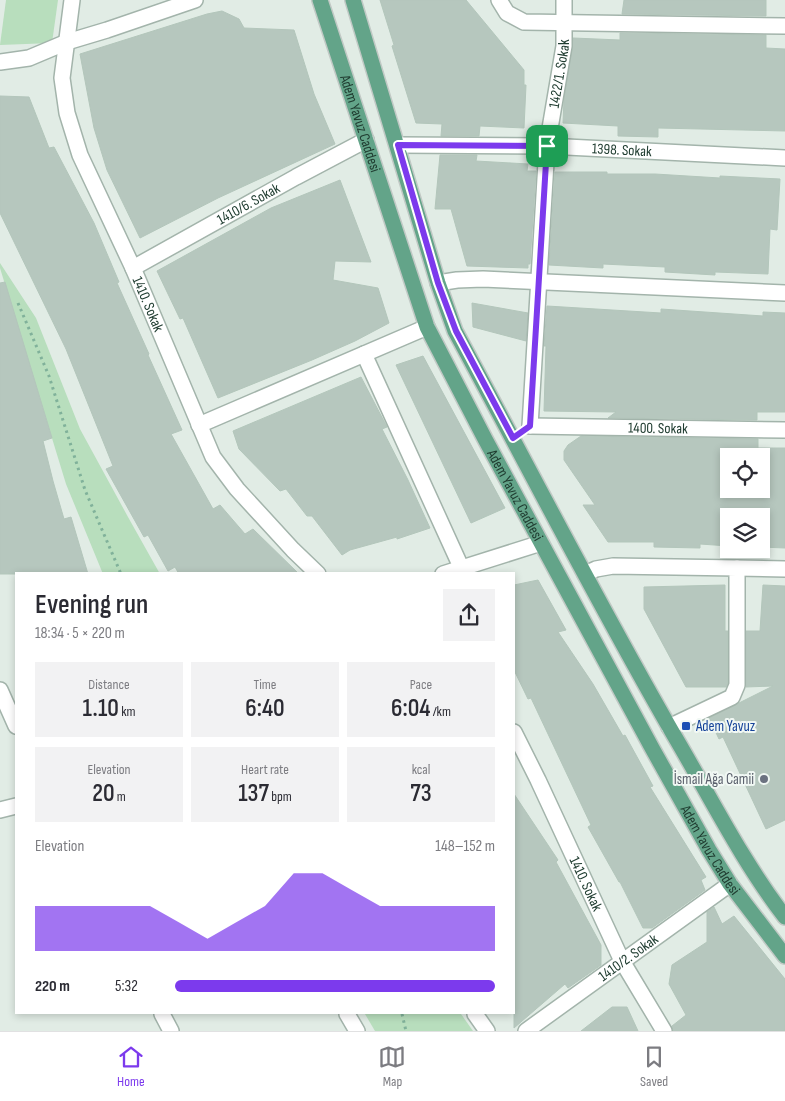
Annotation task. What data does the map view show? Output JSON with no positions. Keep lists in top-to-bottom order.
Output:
{
  "streets": {
    "main road": ["Adem Yavuz Caddesi"],
    "street": [
      "1422/1. Sokak",
      "1398. Sokak",
      "1410/6. Sokak",
      "1410. Sokak",
      "1400. Sokak",
      "1410/2. Sokak"
    ]
  },
  "crossings": [
    ["1422/1. Sokak", "1398. Sokak"],
    ["1422/1. Sokak", "1400. Sokak"],
    ["Adem Yavuz Caddesi", "1398. Sokak"],
    ["Adem Yavuz Caddesi", "1410/6. Sokak"],
    ["Adem Yavuz Caddesi", "1410/2. Sokak"],
    ["1410/6. Sokak", "1410. Sokak"],
    ["1410. Sokak", "1410/2. Sokak"]
  ],
  "places": {
    "transit": ["Adem Yavuz"],
    "other": ["İsmail Ağa Camii"]
  },
  "page": {
    "heading": ["Evening run", "18:34 · 5 × 220 m"],
    "stats": [
      ["Distance", "1.10 km"],
      ["Time", "6:40"],
      ["Pace", "6:04 /km"],
      ["Elevation", "20 m"],
      ["Heart rate", "137 bpm"],
      ["kcal", "73"]
    ],
    "chart": ["Elevation", "148–152 m"],
    "list": [
      {
        "name": "220 m",
        "note": "5:32"
      }
    ],
    "tabs": ["Home", "Map", "Saved"]
  }
}
